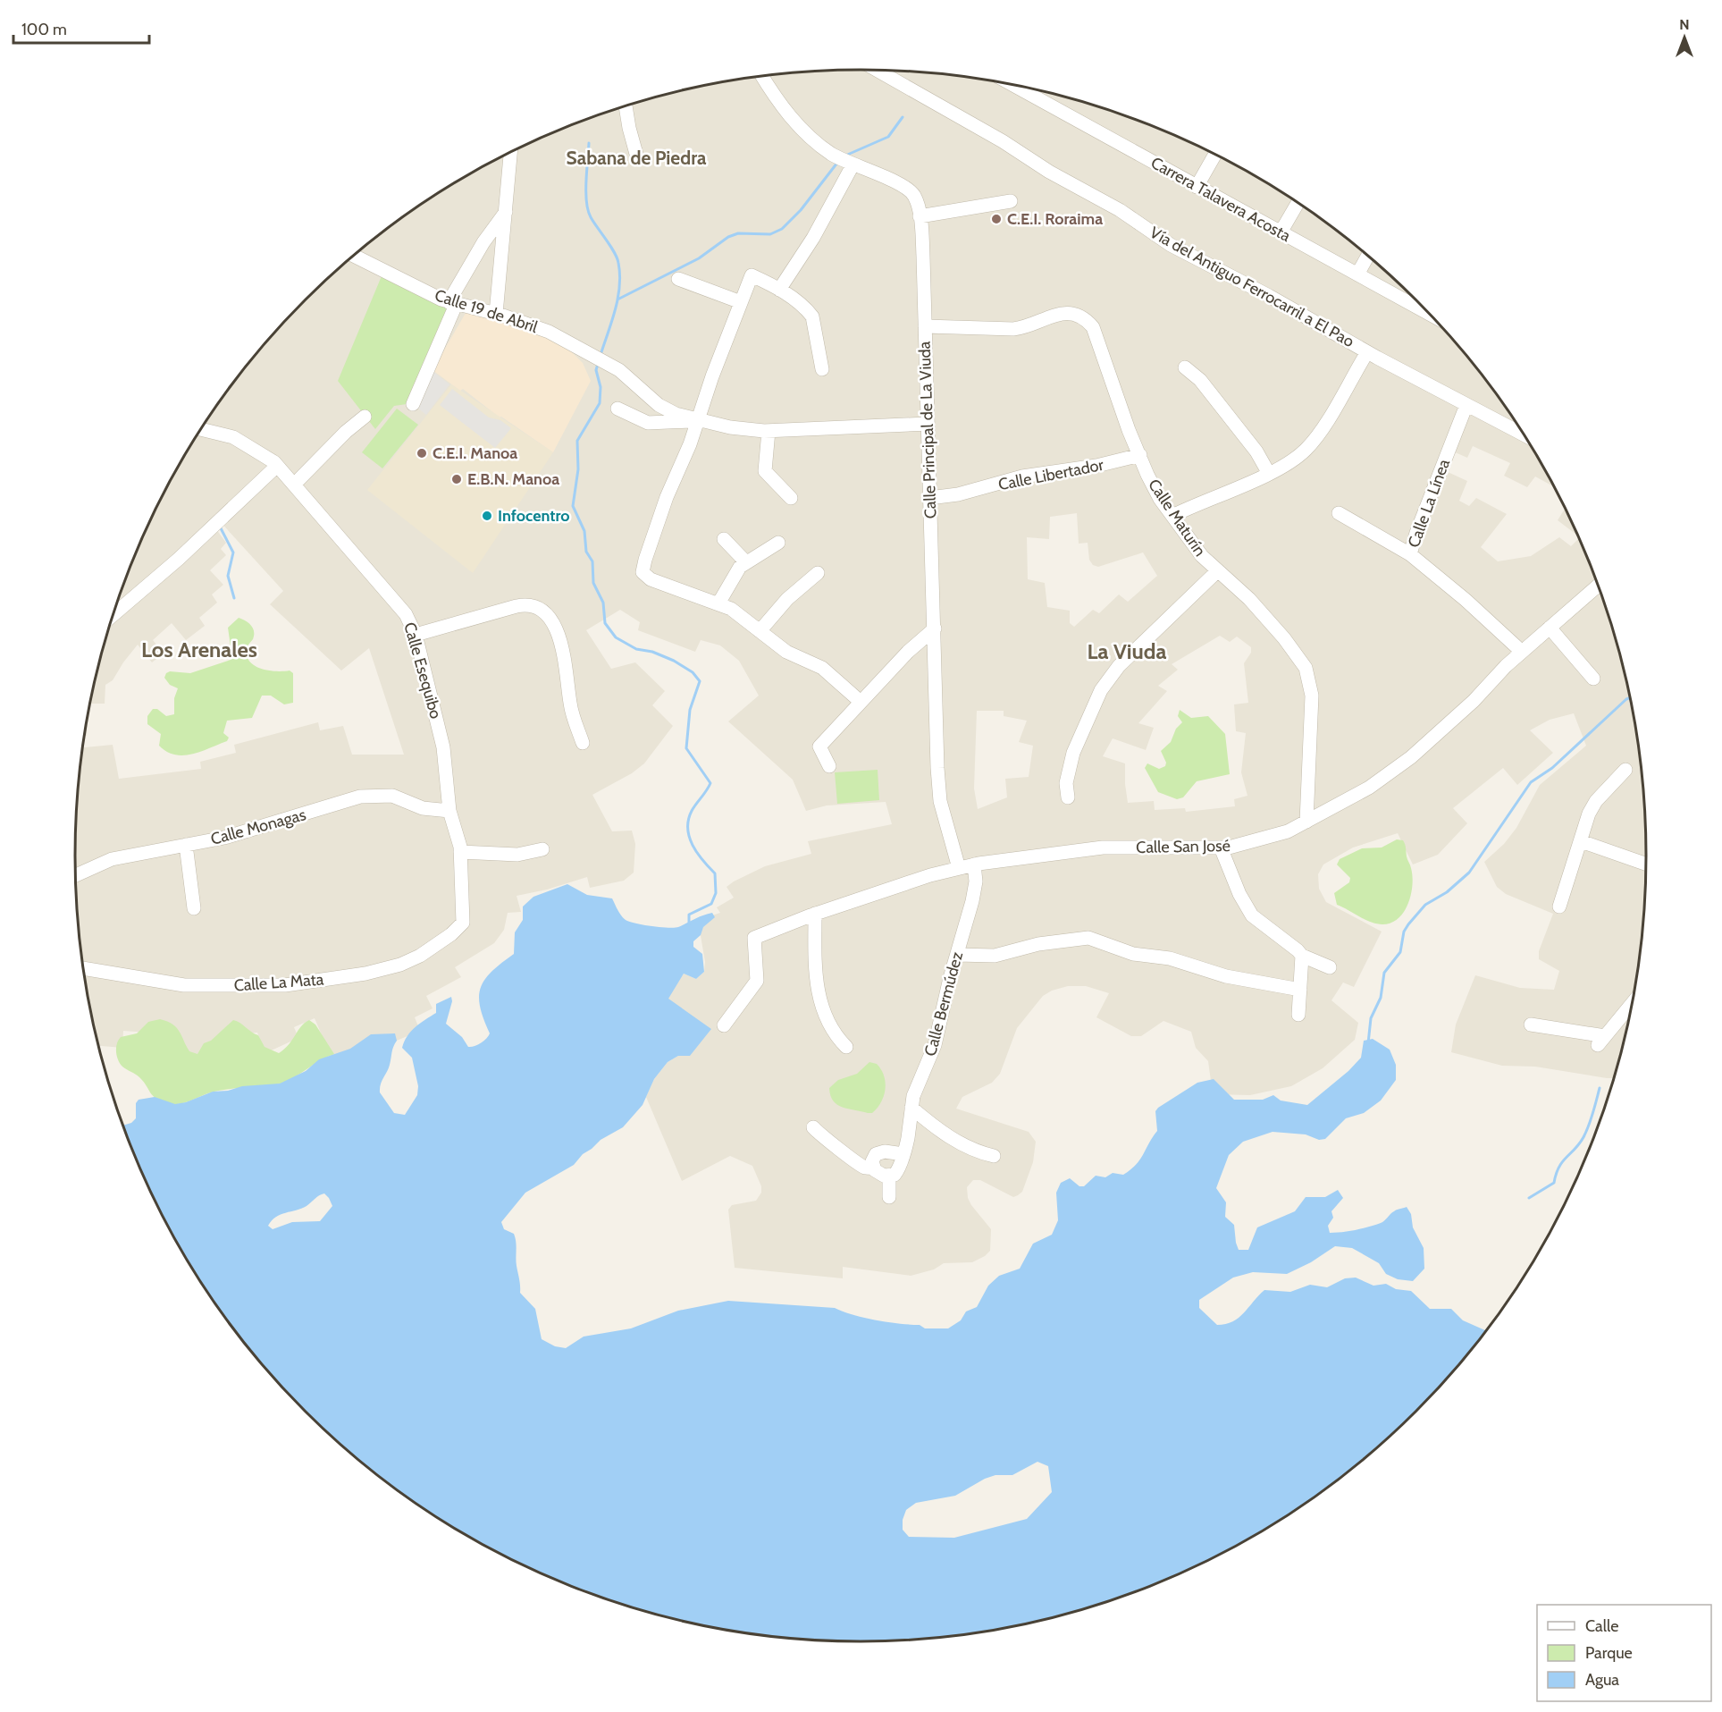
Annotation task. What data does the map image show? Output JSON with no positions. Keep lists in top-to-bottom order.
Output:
{
  "streets": {
    "street": [
      "Carrera Talavera Acosta",
      "Vía del Antiguo Ferrocarril a El Pao",
      "Calle 19 de Abril",
      "Calle Principal de La Viuda",
      "Calle Libertador",
      "Calle La Línea",
      "Calle Maturín",
      "Calle Esequibo",
      "Calle Monagas",
      "Calle San José",
      "Calle La Mata",
      "Calle Bermúdez"
    ]
  },
  "crossings": [
    ["Vía del Antiguo Ferrocarril a El Pao", "Calle La Línea"],
    ["Calle 19 de Abril", "Calle Principal de La Viuda"],
    ["Calle Principal de La Viuda", "Calle Libertador"],
    ["Calle Principal de La Viuda", "Calle Maturín"],
    ["Calle Principal de La Viuda", "Calle San José"],
    ["Calle Libertador", "Calle Maturín"],
    ["Calle La Línea", "Calle San José"],
    ["Calle Maturín", "Calle San José"],
    ["Calle Esequibo", "Calle Monagas"],
    ["Calle Esequibo", "Calle La Mata"],
    ["Calle San José", "Calle Bermúdez"]
  ],
  "districts": ["Sabana de Piedra", "Los Arenales", "La Viuda"],
  "places": [
    "C.E.I. Roraima",
    "C.E.I. Manoa",
    "E.B.N. Manoa",
    "Infocentro"
  ],
  "legend": ["Calle", "Parque", "Agua"],
  "scale_bar": "100 m",
  "north": "top"
}
